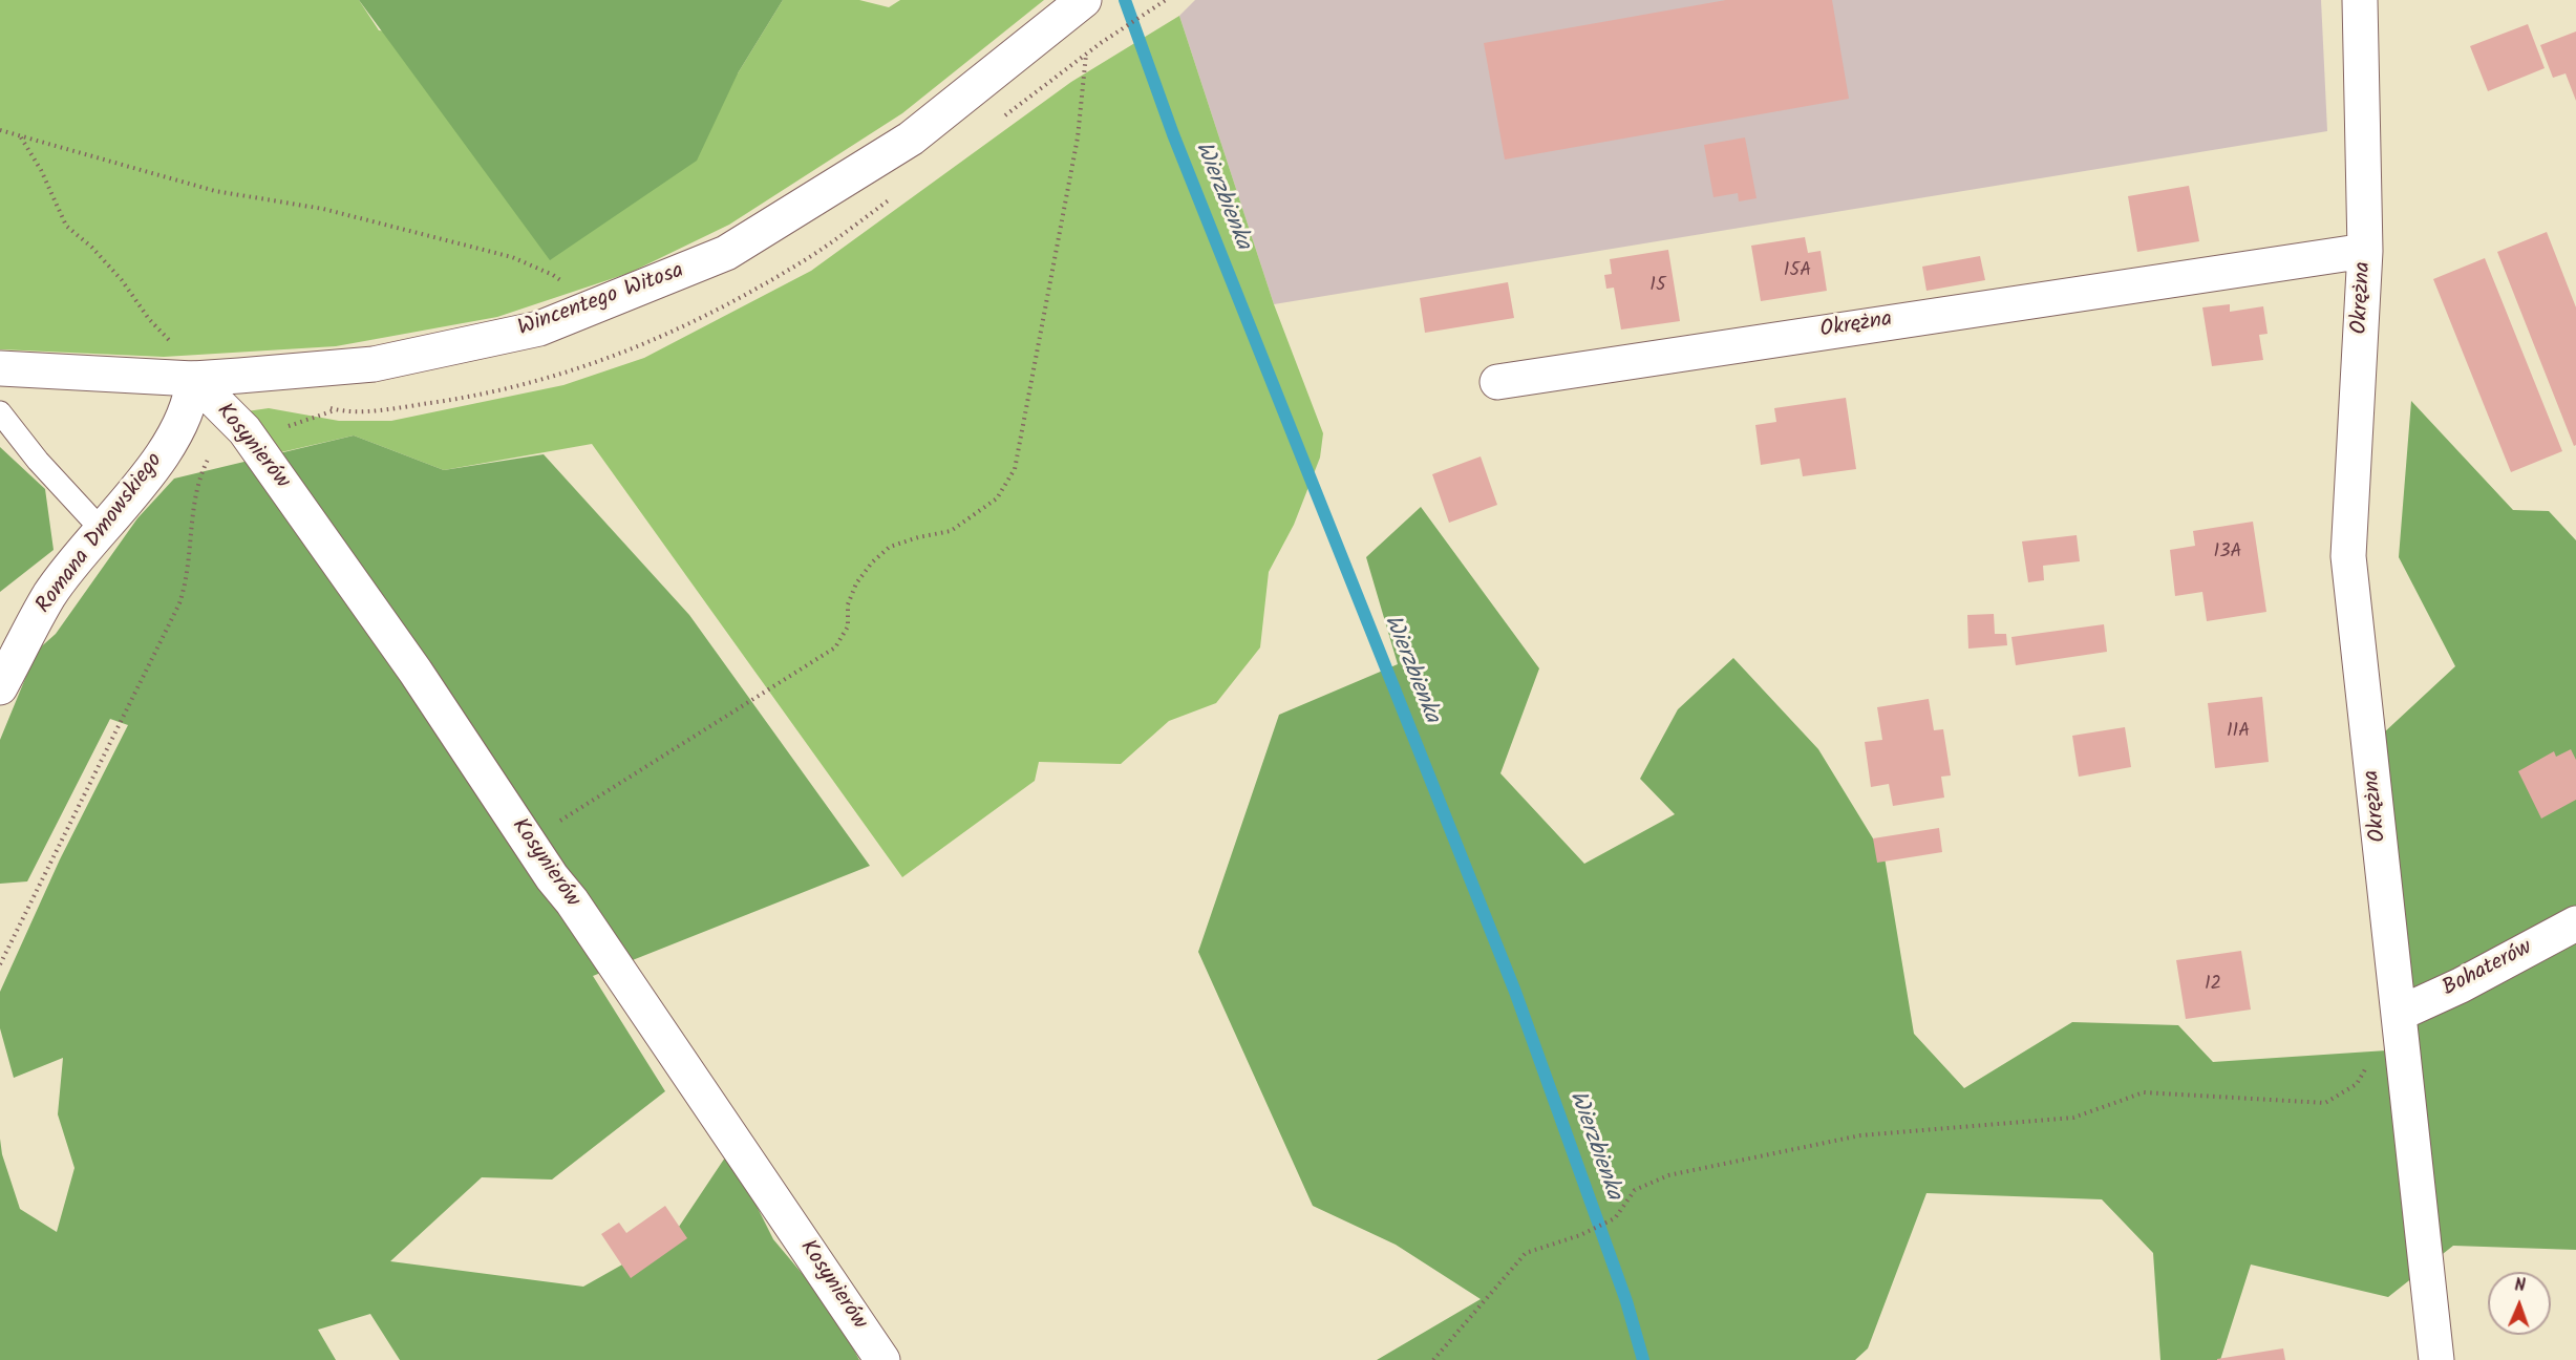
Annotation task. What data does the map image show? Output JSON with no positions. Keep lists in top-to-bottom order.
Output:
{
  "streets": {
    "street": [
      "Okrężna",
      "Wincentego Witosa",
      "Kosynierów",
      "Romana Dmowskiego",
      "Bohaterów"
    ]
  },
  "crossings": [
    ["Okrężna", "Bohaterów"],
    ["Wincentego Witosa", "Kosynierów"],
    ["Wincentego Witosa", "Romana Dmowskiego"],
    ["Kosynierów", "Romana Dmowskiego"]
  ],
  "water": ["Wierzbienka"],
  "house_numbers": [
    "15A",
    "15",
    "13A",
    "11A",
    "12"
  ],
  "north": "top"
}
